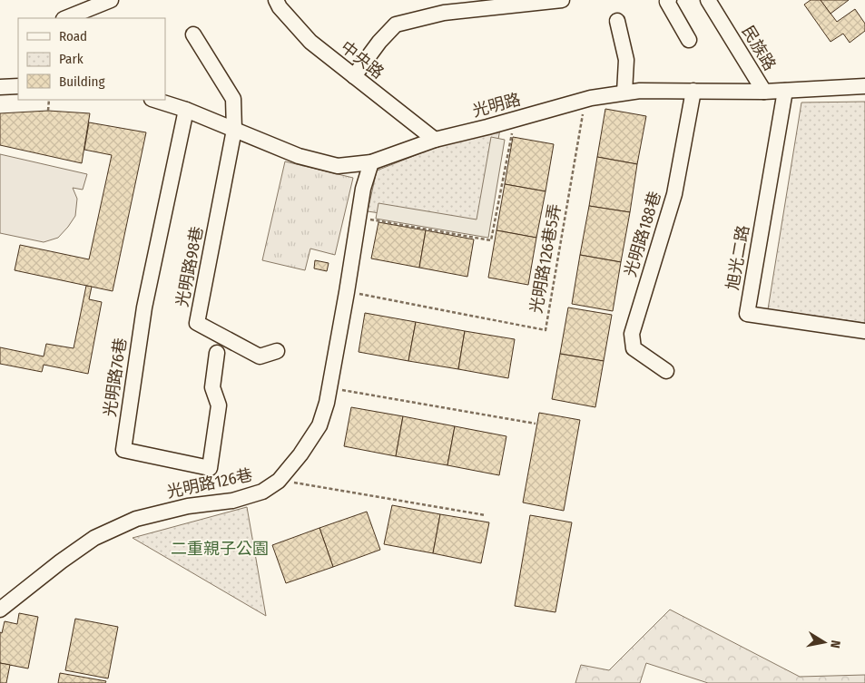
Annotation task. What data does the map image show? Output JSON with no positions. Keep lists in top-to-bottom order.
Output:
{
  "streets": {
    "street": [
      "民族路",
      "中央路",
      "光明路",
      "光明路188巷",
      "旭光二路",
      "光明路98巷",
      "光明路76巷",
      "光明路126巷"
    ],
    "path": ["光明路126巷5弄"]
  },
  "crossings": [
    ["民族路", "光明路"],
    ["中央路", "光明路"],
    ["光明路", "光明路188巷"],
    ["光明路", "旭光二路"],
    ["光明路", "光明路126巷5弄"],
    ["光明路", "光明路98巷"],
    ["光明路", "光明路76巷"],
    ["光明路", "光明路126巷"],
    ["光明路126巷5弄", "光明路126巷"]
  ],
  "parks": ["二重親子公園"],
  "legend": ["Road", "Park", "Building"],
  "north": "right"
}
